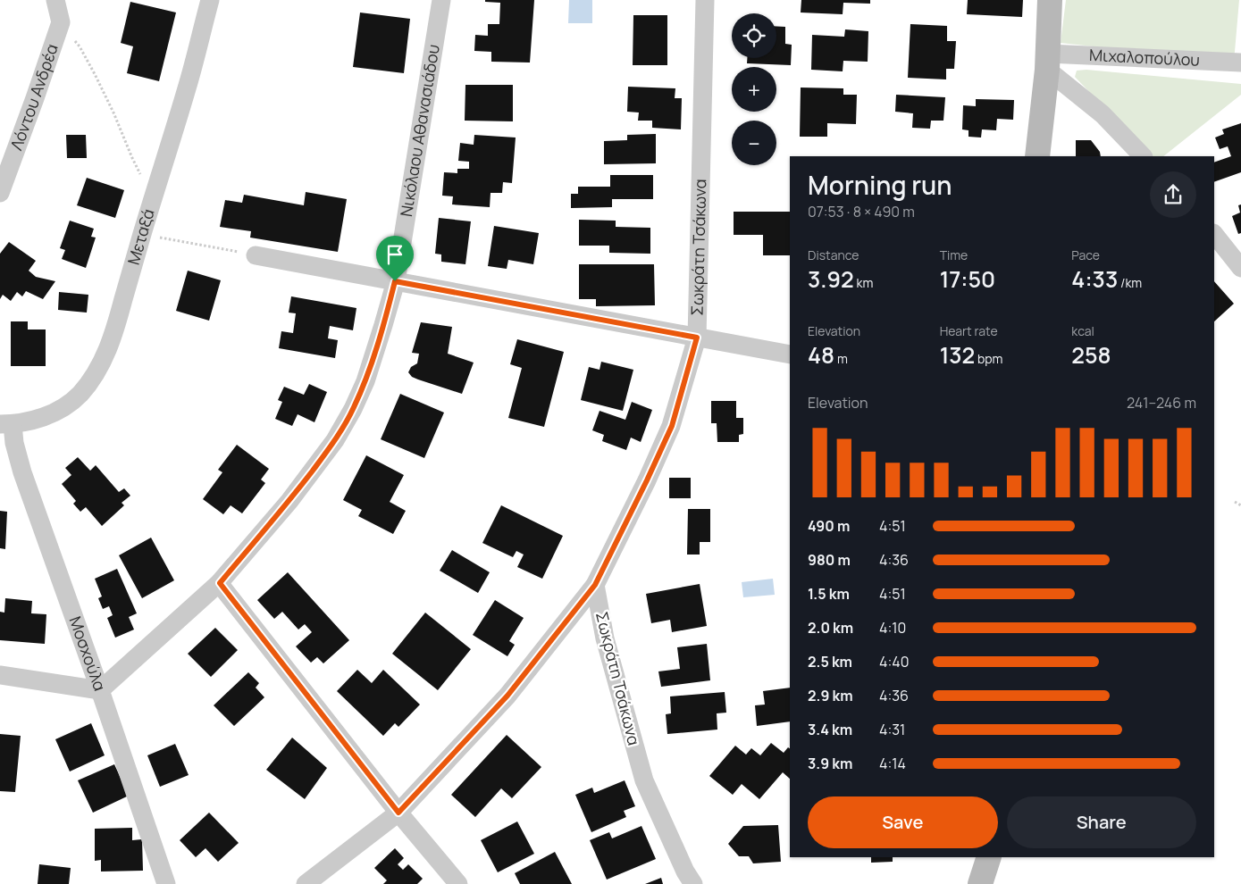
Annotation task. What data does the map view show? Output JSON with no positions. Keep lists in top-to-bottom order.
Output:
{
  "streets": {
    "street": [
      "Μιχαλοπούλου",
      "Λόντου Ανδρέα",
      "Νικόλαου Αθανασιάδου",
      "Μεταξά",
      "Σωκράτη Τσάκωνα",
      "Μοσχούλα"
    ]
  },
  "crossings": [
    ["Νικόλαου Αθανασιάδου", "Μοσχούλα"],
    ["Μεταξά", "Μοσχούλα"]
  ],
  "page": {
    "map_buttons": ["+", "−"],
    "heading": ["Morning run", "07:53 · 8 × 490 m"],
    "stats": [
      ["Distance", "3.92 km"],
      ["Time", "17:50"],
      ["Pace", "4:33 /km"],
      ["Elevation", "48 m"],
      ["Heart rate", "132 bpm"],
      ["kcal", "258"]
    ],
    "chart": ["Elevation", "241–246 m"],
    "list": [
      {
        "name": "490 m",
        "note": "4:51"
      },
      {
        "name": "980 m",
        "note": "4:36"
      },
      {
        "name": "1.5 km",
        "note": "4:51"
      },
      {
        "name": "2.0 km",
        "note": "4:10"
      },
      {
        "name": "2.5 km",
        "note": "4:40"
      },
      {
        "name": "2.9 km",
        "note": "4:36"
      },
      {
        "name": "3.4 km",
        "note": "4:31"
      },
      {
        "name": "3.9 km",
        "note": "4:14"
      }
    ],
    "buttons": ["Save", "Share"]
  }
}
